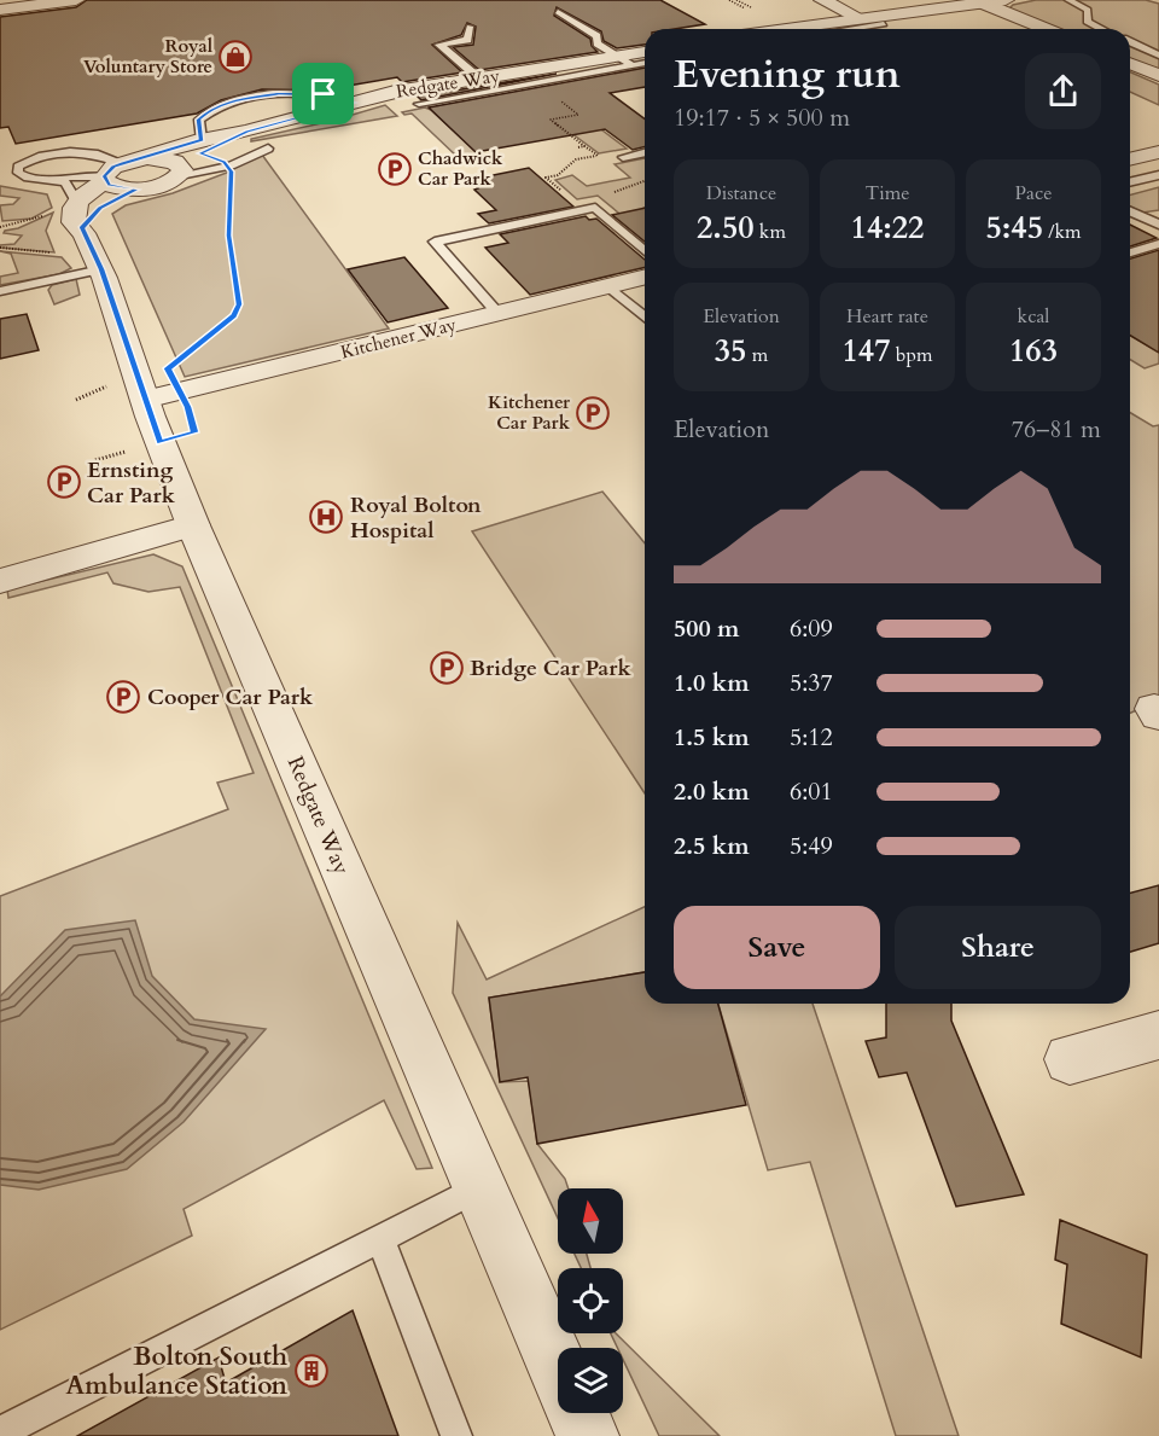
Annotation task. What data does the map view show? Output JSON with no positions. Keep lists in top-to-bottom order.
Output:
{
  "streets": {
    "street": ["Redgate Way", "Kitchener Way"]
  },
  "crossings": [
    ["Redgate Way", "Kitchener Way"]
  ],
  "places": {
    "shop": ["Royal Voluntary Store"],
    "parking": [
      "Chadwick Car Park",
      "Kitchener Car Park",
      "Ernsting Car Park",
      "Bridge Car Park",
      "Cooper Car Park"
    ],
    "hospital": ["Royal Bolton Hospital"],
    "building": ["Bolton South Ambulance Station"]
  },
  "north": "top",
  "page": {
    "heading": ["Evening run", "19:17 · 5 × 500 m"],
    "stats": [
      ["Distance", "2.50 km"],
      ["Time", "14:22"],
      ["Pace", "5:45 /km"],
      ["Elevation", "35 m"],
      ["Heart rate", "147 bpm"],
      ["kcal", "163"]
    ],
    "chart": ["Elevation", "76–81 m"],
    "list": [
      {
        "name": "500 m",
        "note": "6:09"
      },
      {
        "name": "1.0 km",
        "note": "5:37"
      },
      {
        "name": "1.5 km",
        "note": "5:12"
      },
      {
        "name": "2.0 km",
        "note": "6:01"
      },
      {
        "name": "2.5 km",
        "note": "5:49"
      }
    ],
    "buttons": ["Save", "Share"]
  }
}
